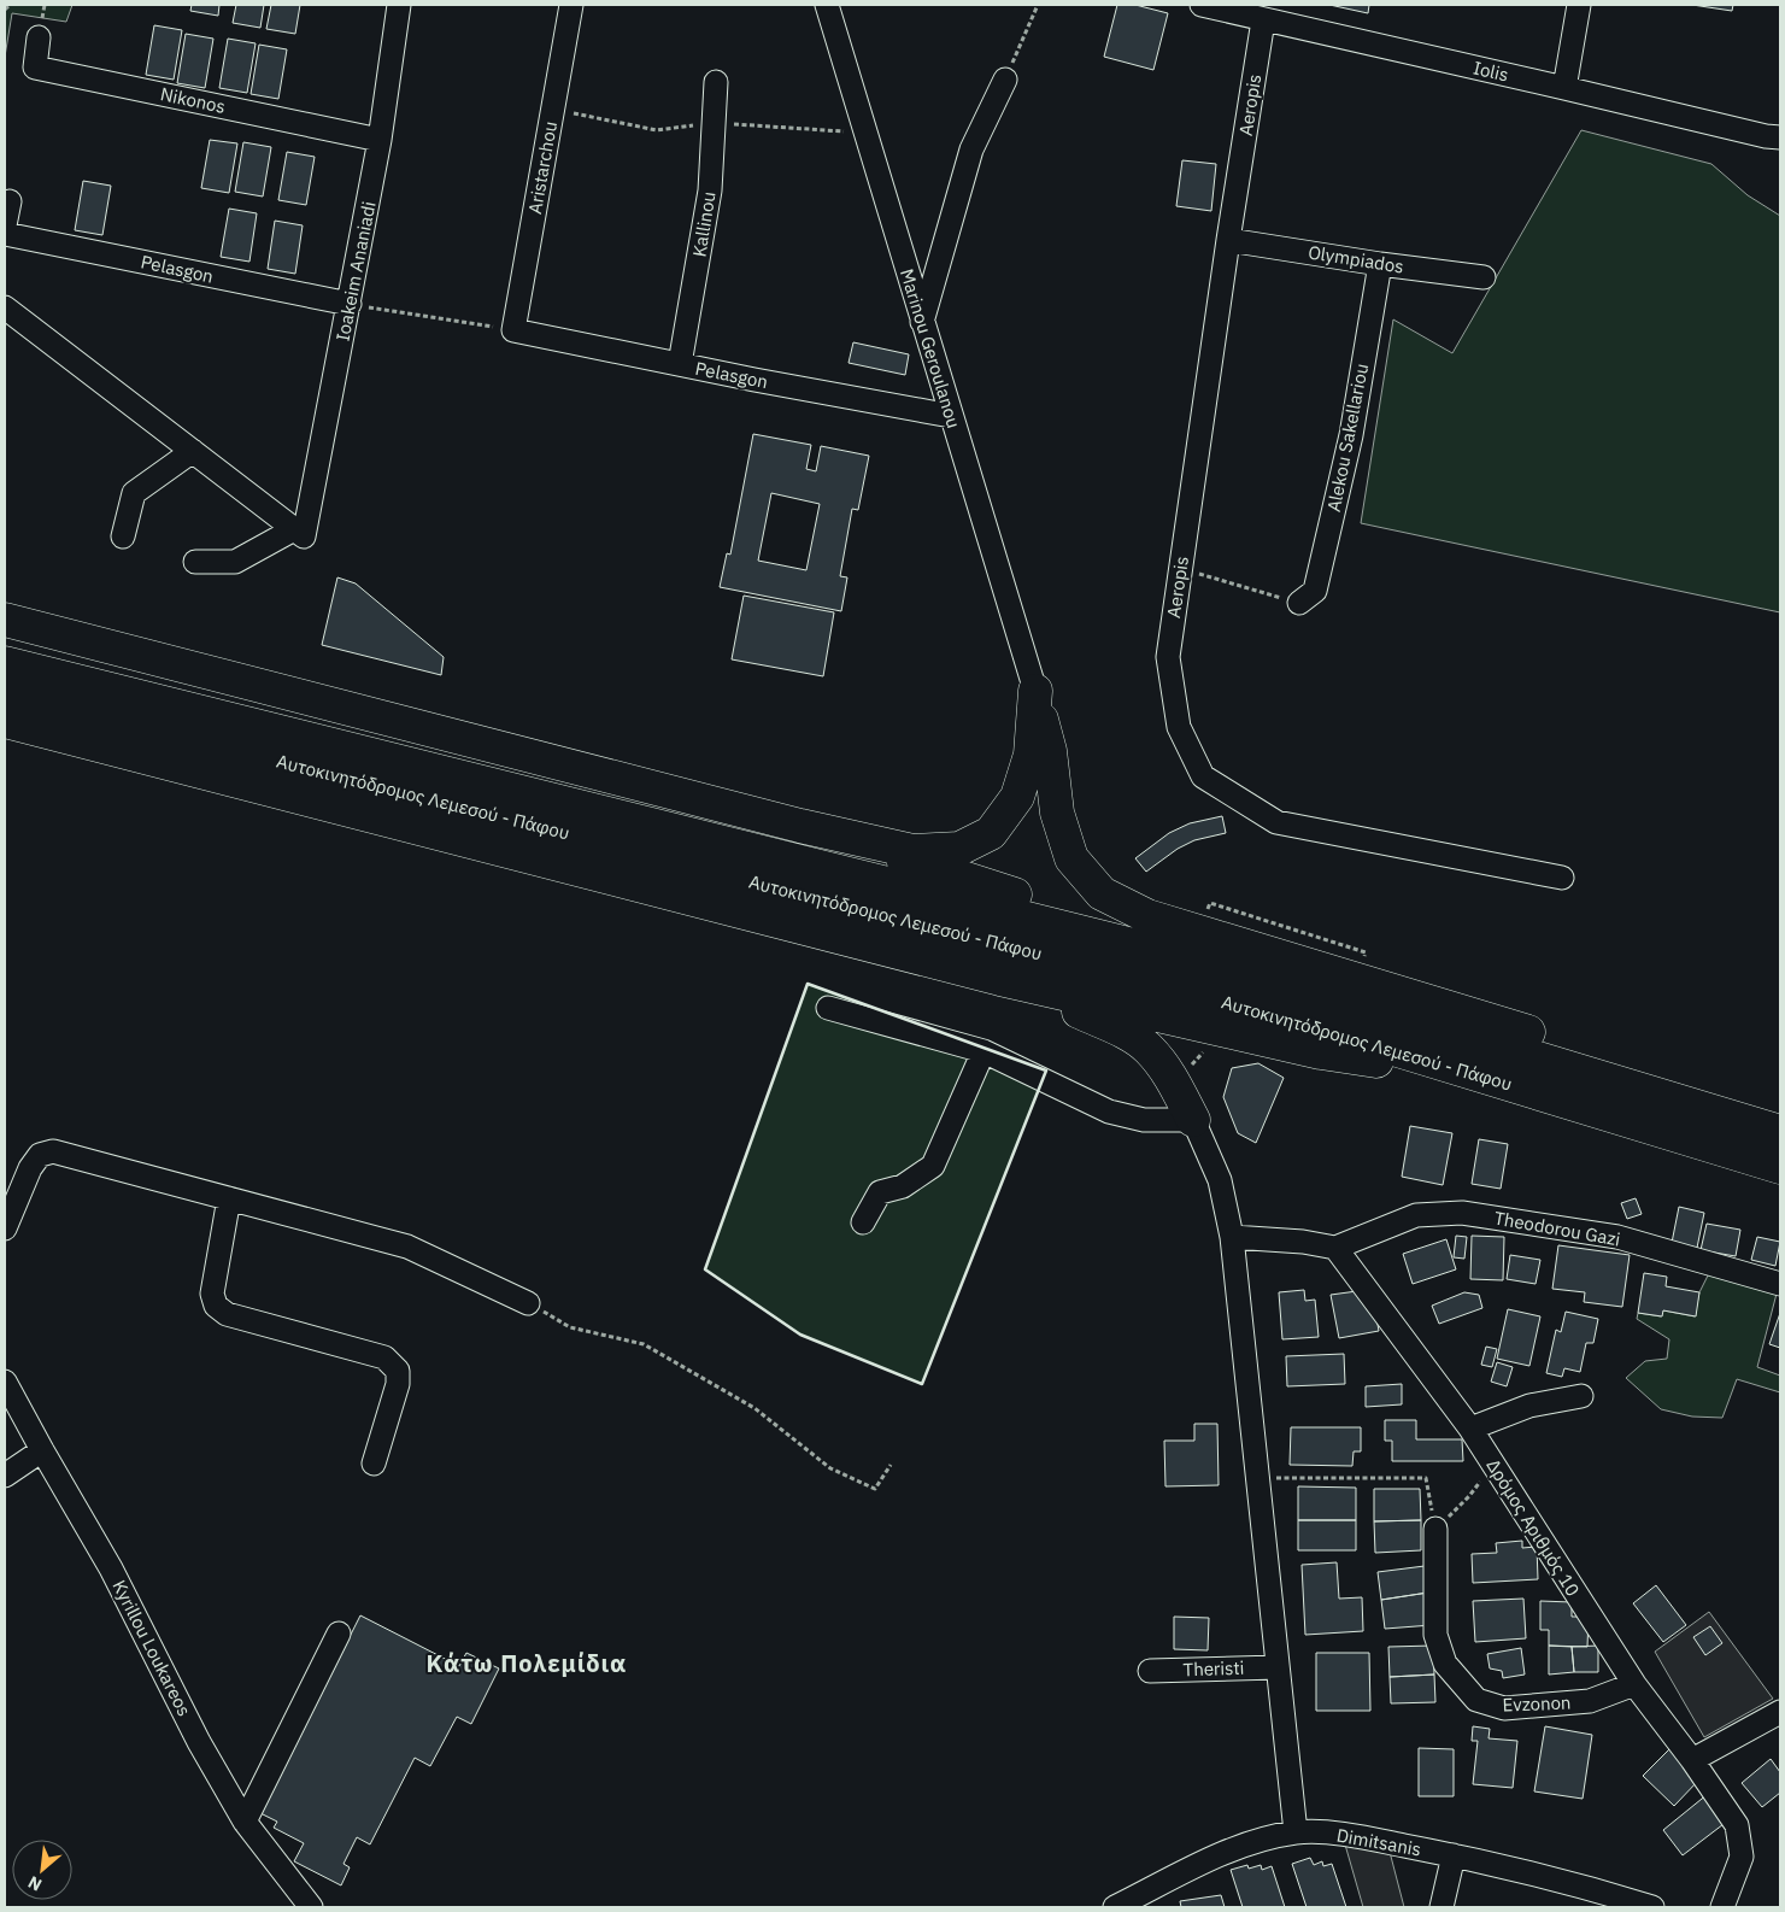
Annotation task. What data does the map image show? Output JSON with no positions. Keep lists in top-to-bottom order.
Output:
{
  "streets": {
    "highway": ["Αυτοκινητόδρομος Λεμεσού - Πάφου"],
    "street": [
      "Iolis",
      "Nikonos",
      "Aeropis",
      "Aristarchou",
      "Kallinou",
      "Olympiados",
      "Pelasgon",
      "Ioakeim Ananiadi",
      "Marinou Geroulanou",
      "Alekou Sakellariou",
      "Theodorou Gazi",
      "Δρόμος Αριθμός 10",
      "Kyrillou Loukareos",
      "Theristi",
      "Evzonon",
      "Dimitsanis"
    ]
  },
  "crossings": [
    ["Iolis", "Aeropis"],
    ["Nikonos", "Ioakeim Ananiadi"],
    ["Aeropis", "Olympiados"],
    ["Aristarchou", "Pelasgon"],
    ["Kallinou", "Pelasgon"],
    ["Olympiados", "Alekou Sakellariou"],
    ["Pelasgon", "Ioakeim Ananiadi"],
    ["Pelasgon", "Marinou Geroulanou"],
    ["Theodorou Gazi", "Δρόμος Αριθμός 10"],
    ["Δρόμος Αριθμός 10", "Evzonon"]
  ],
  "districts": ["Κάτω Πολεμίδια"],
  "north": "bottom left"
}
